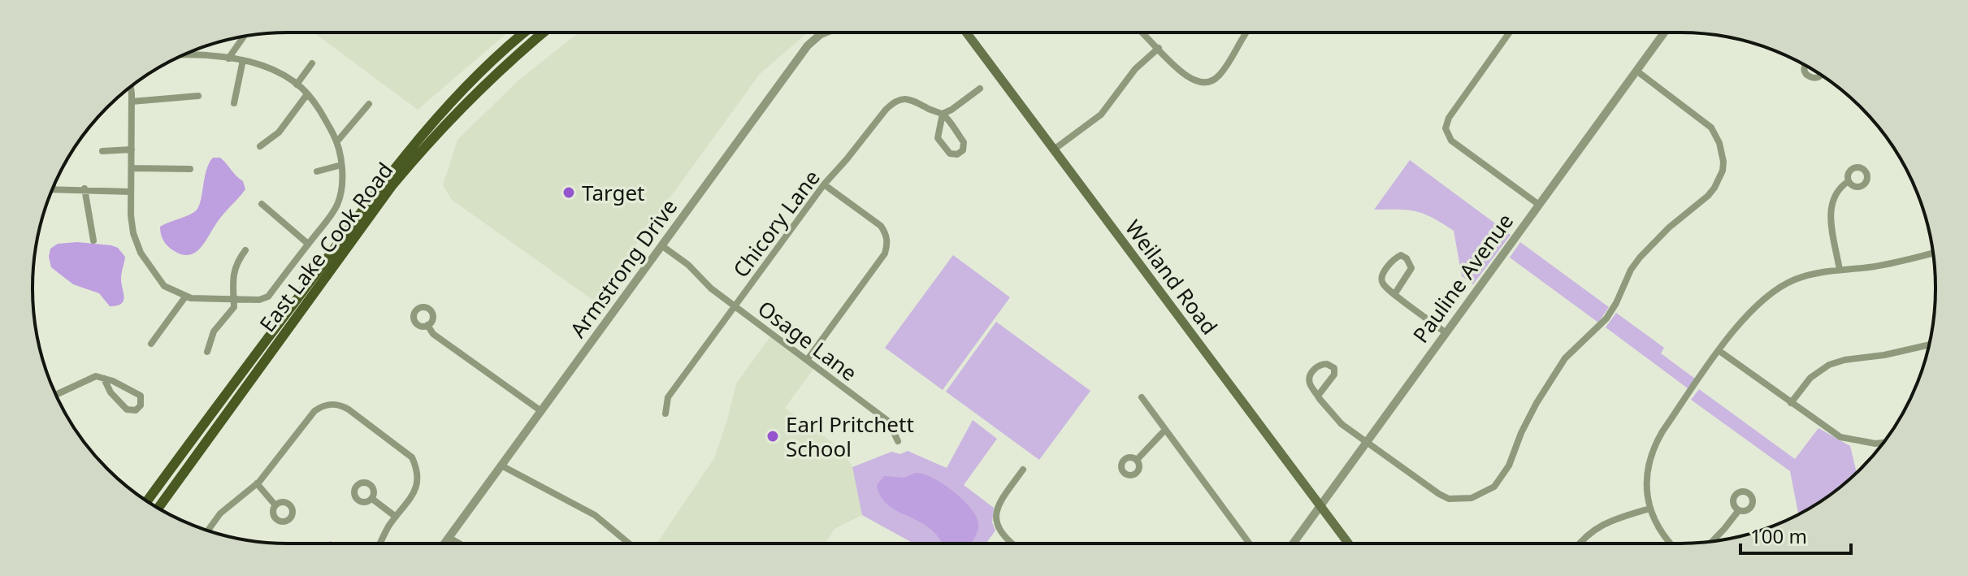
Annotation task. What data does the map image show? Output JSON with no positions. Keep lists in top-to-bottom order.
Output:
{
  "streets": {
    "main road": ["East Lake Cook Road", "Weiland Road"],
    "street": [
      "Chicory Lane",
      "Armstrong Drive",
      "Pauline Avenue",
      "Osage Lane"
    ]
  },
  "crossings": [
    ["Chicory Lane", "Osage Lane"],
    ["Armstrong Drive", "Osage Lane"],
    ["Weiland Road", "Pauline Avenue"]
  ],
  "places": ["Target", "Earl Pritchett School"],
  "scale_bar": "100 m"
}
